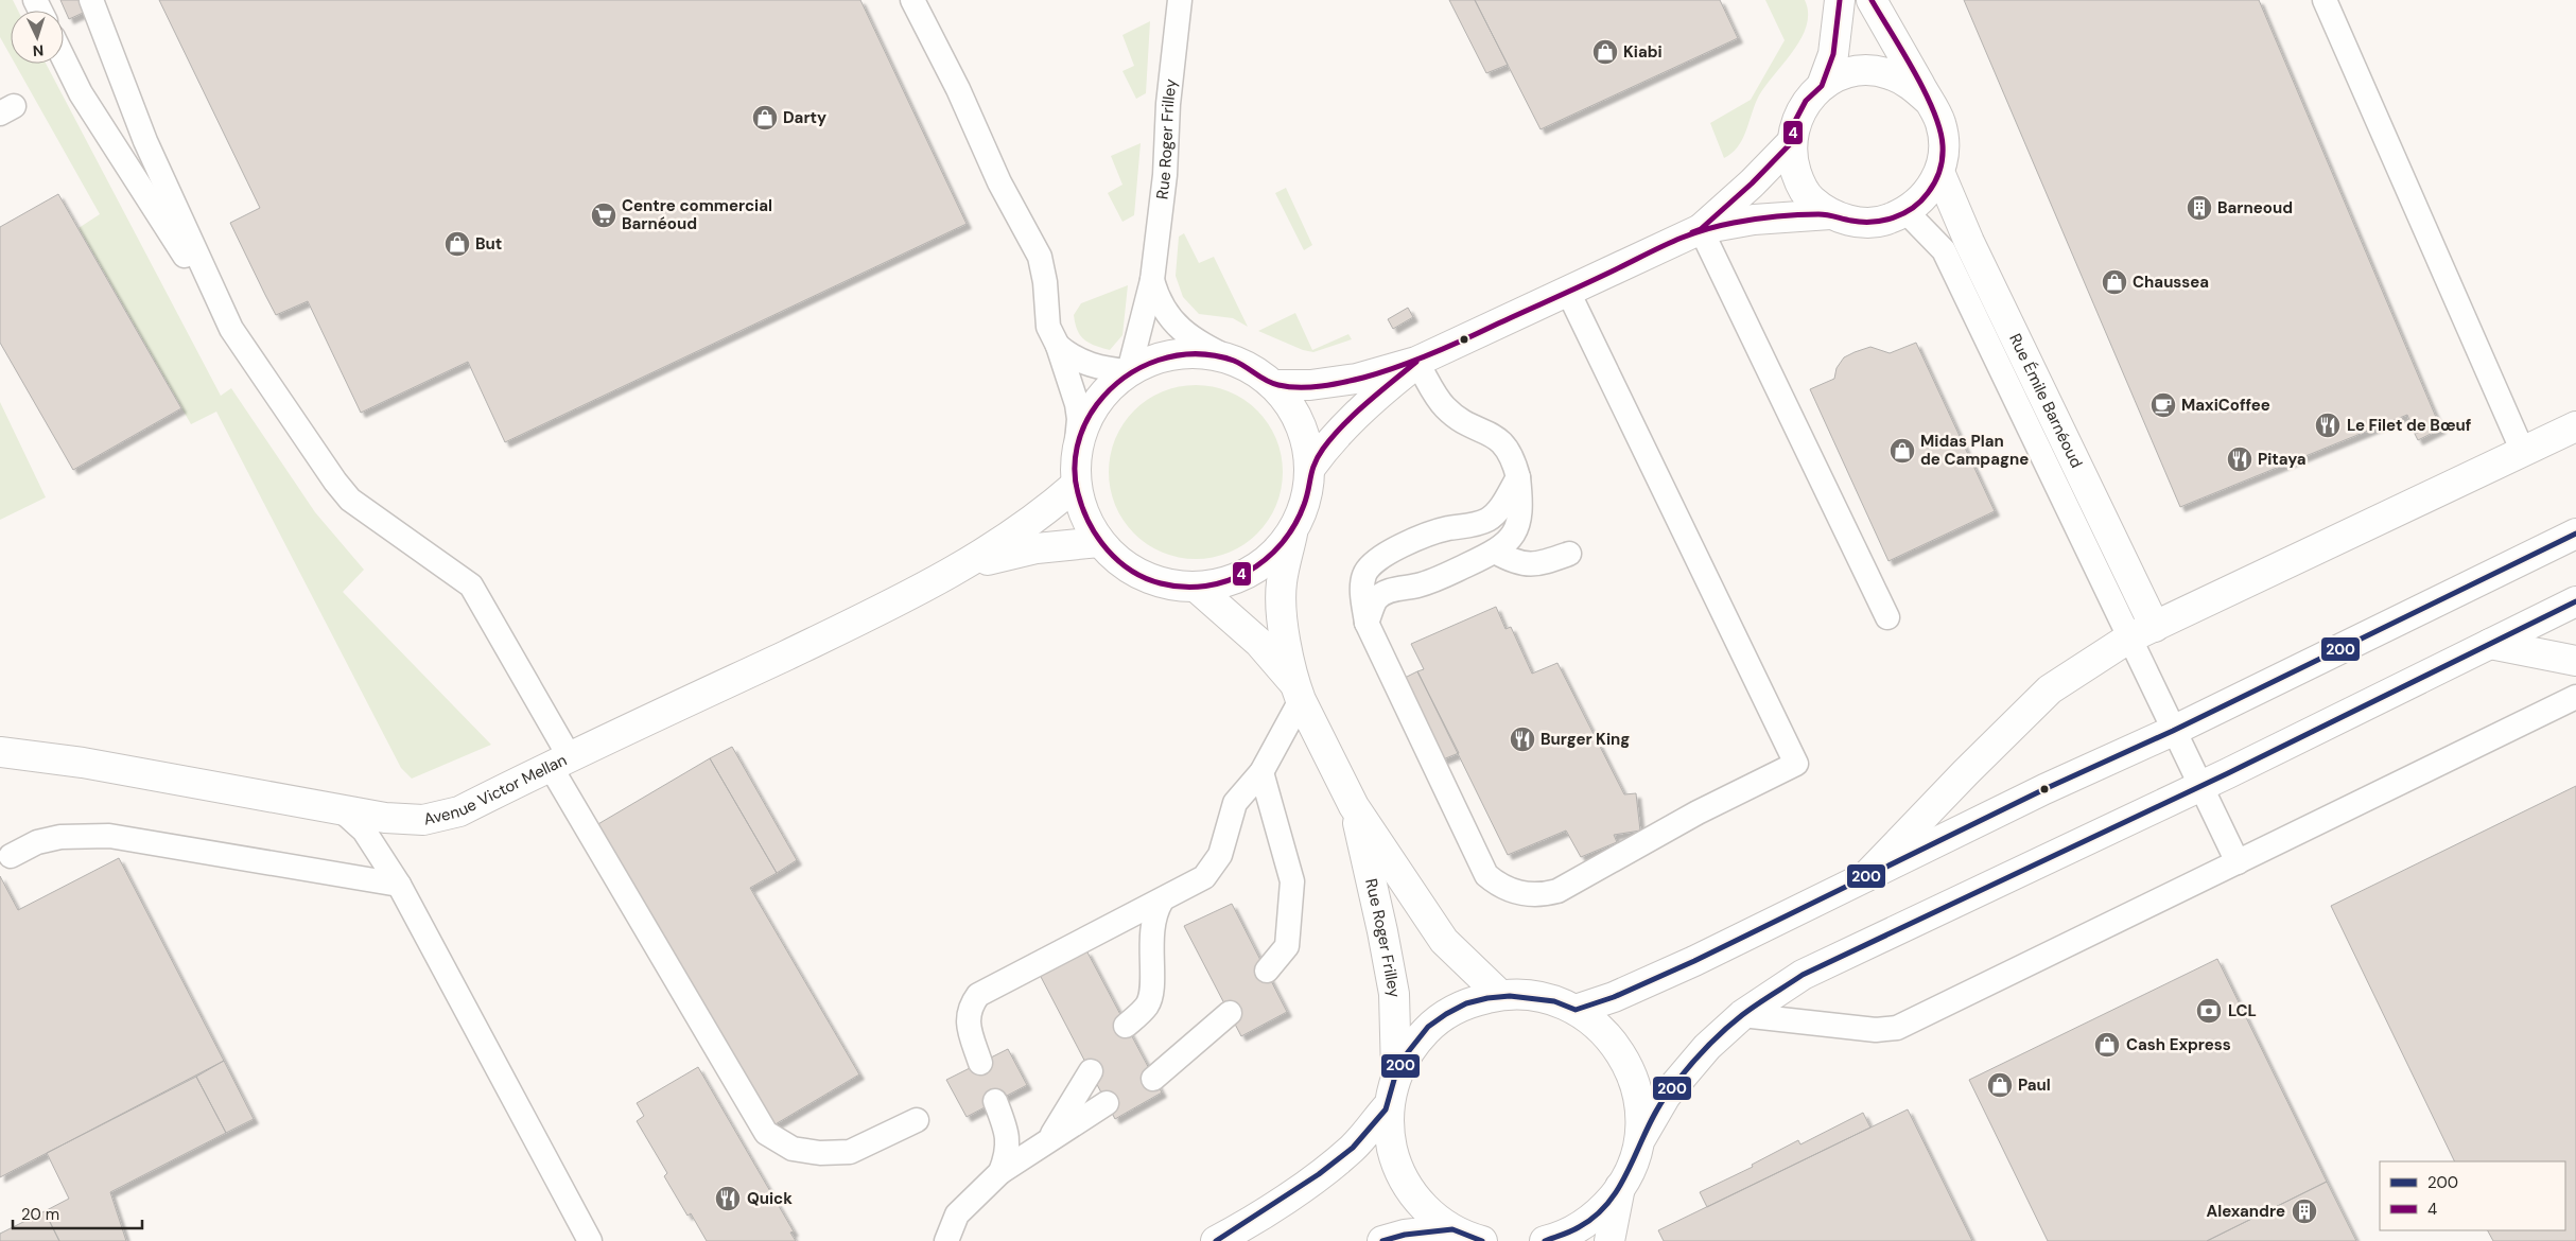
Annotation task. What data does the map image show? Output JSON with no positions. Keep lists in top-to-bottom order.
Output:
{
  "streets": {
    "street": ["Rue Roger Frilley", "Rue Émile Barnéoud", "Avenue Victor Mellan"]
  },
  "places": {
    "shop": [
      "Kiabi",
      "Darty",
      "But",
      "Chaussea",
      "Midas Plan de Campagne",
      "Cash Express",
      "Paul"
    ],
    "building": ["Barneoud", "Alexandre"],
    "supermarket": ["Centre commercial Barnéoud"],
    "cafe": ["MaxiCoffee"],
    "restaurant": [
      "Le Filet de Bœuf",
      "Pitaya",
      "Burger King",
      "Quick"
    ],
    "bank": ["LCL"]
  },
  "lines": ["transit line 4", "transit line 200"],
  "legend": ["200", "4"],
  "scale_bar": "20 m",
  "north": "bottom"
}
